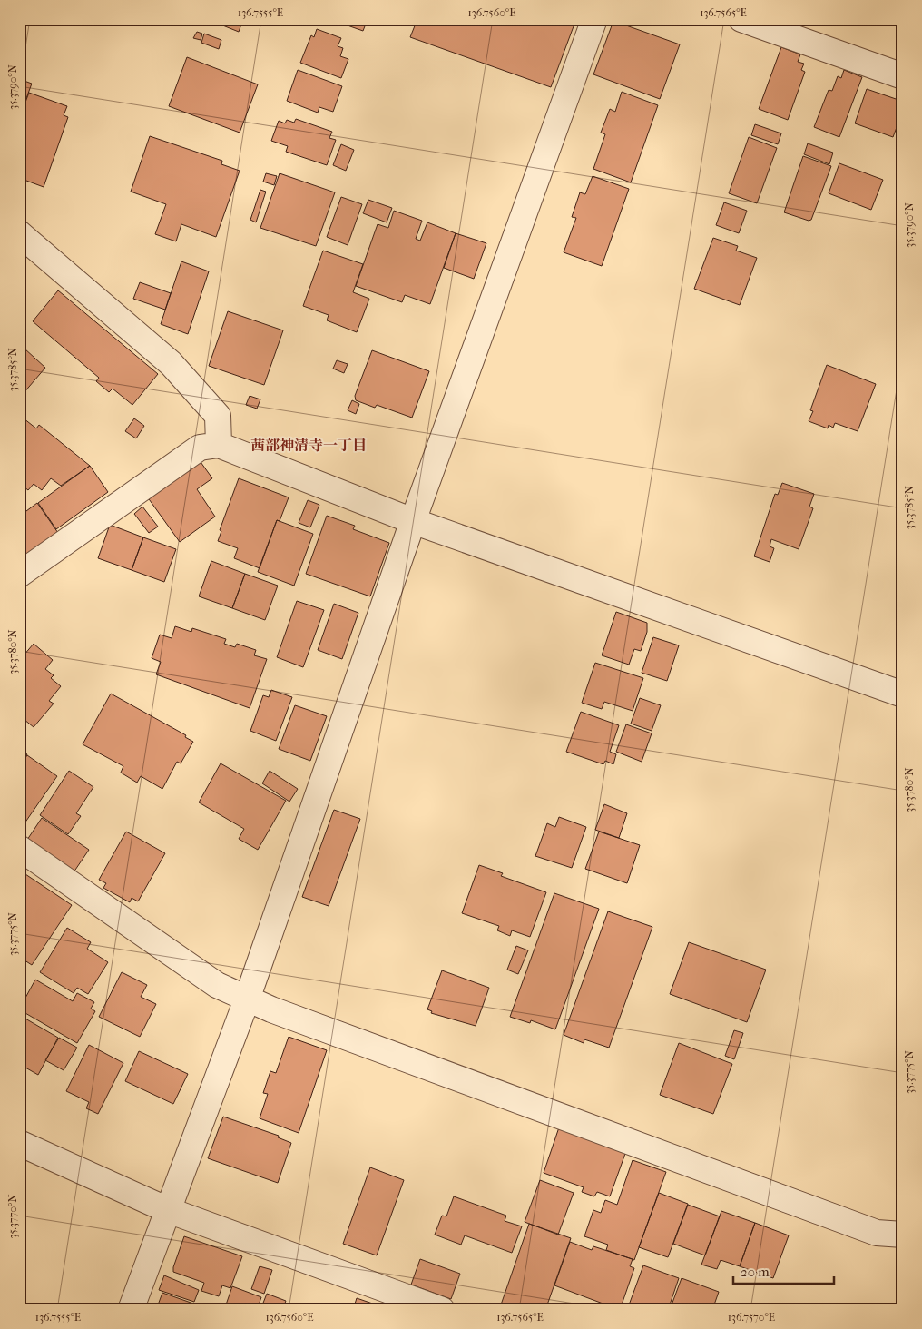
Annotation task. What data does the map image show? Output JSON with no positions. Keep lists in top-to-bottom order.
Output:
{
  "districts": ["茜部神清寺一丁目"],
  "scale_bar": "20 m",
  "coordinates": [
    "136.7555°E",
    "136.7560°E",
    "136.7565°E",
    "35.3790°N",
    "35.3785°N",
    "35.3780°N",
    "35.3775°N",
    "35.3770°N",
    "136.7570°E"
  ]
}
